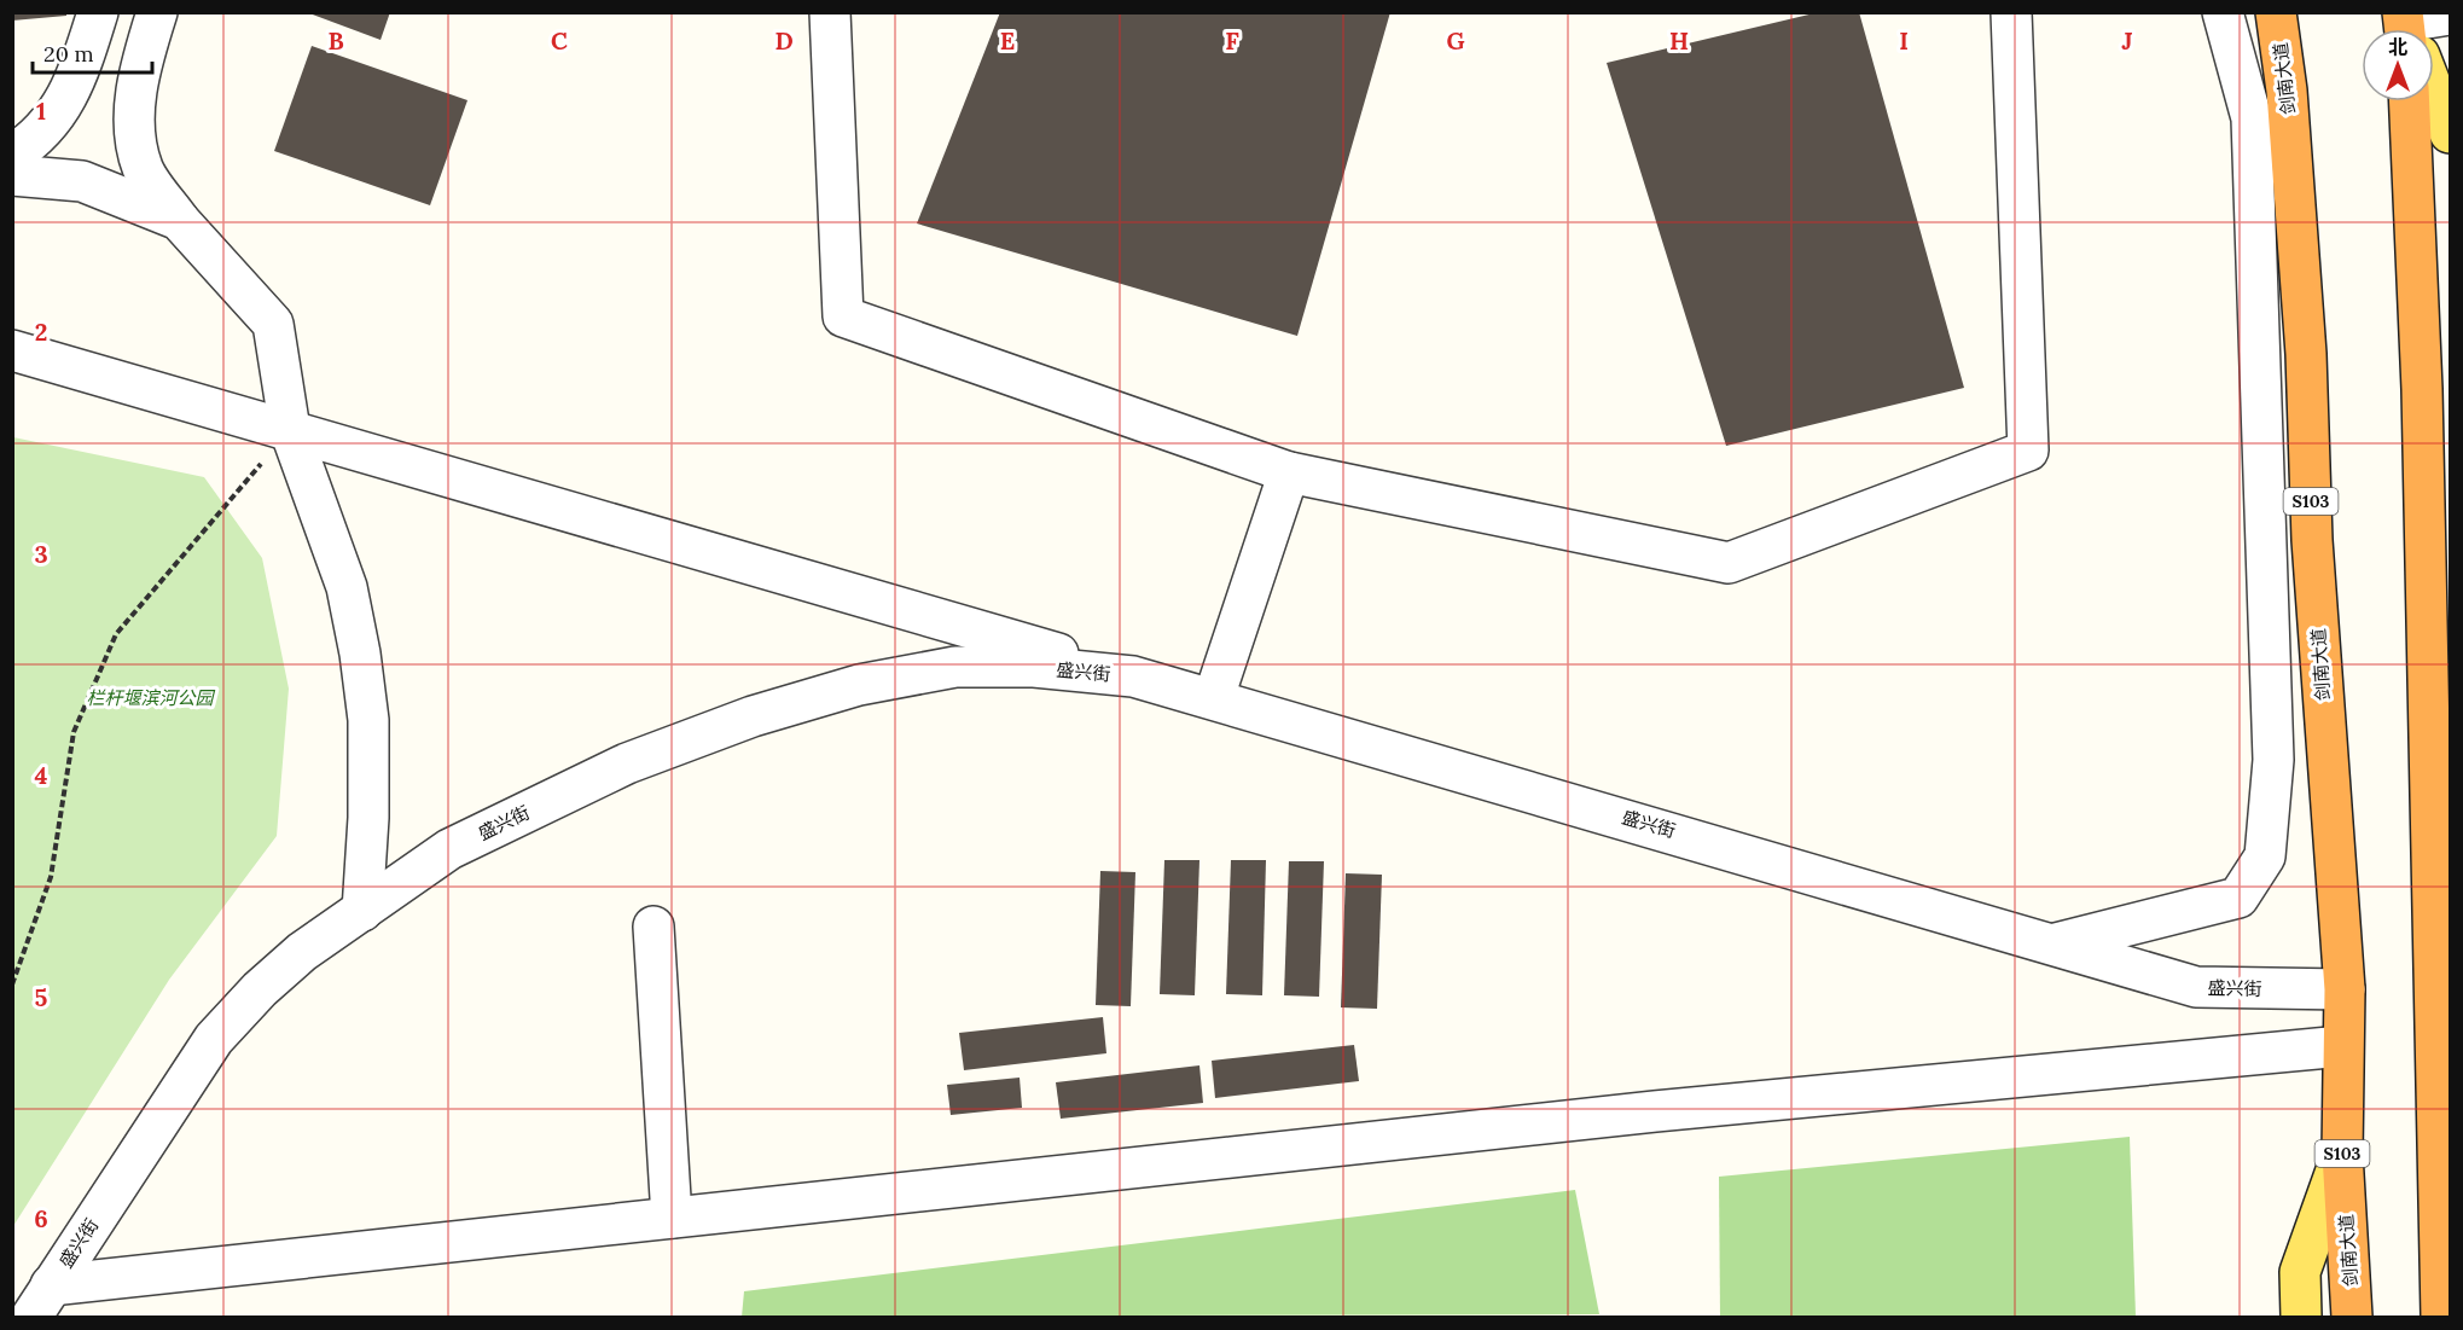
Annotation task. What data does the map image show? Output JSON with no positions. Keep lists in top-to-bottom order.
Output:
{
  "streets": {
    "highway": ["剑南大道", "S103"],
    "street": ["盛兴街"]
  },
  "crossings": [
    ["剑南大道", "盛兴街"]
  ],
  "parks": ["栏杆堰滨河公园"],
  "scale_bar": "20 m",
  "north": "top",
  "grid": {
    "columns": [
      "B",
      "C",
      "D",
      "E",
      "F",
      "G",
      "H",
      "I",
      "J"
    ],
    "rows": [
      "1",
      "2",
      "3",
      "4",
      "5",
      "6"
    ]
  }
}
